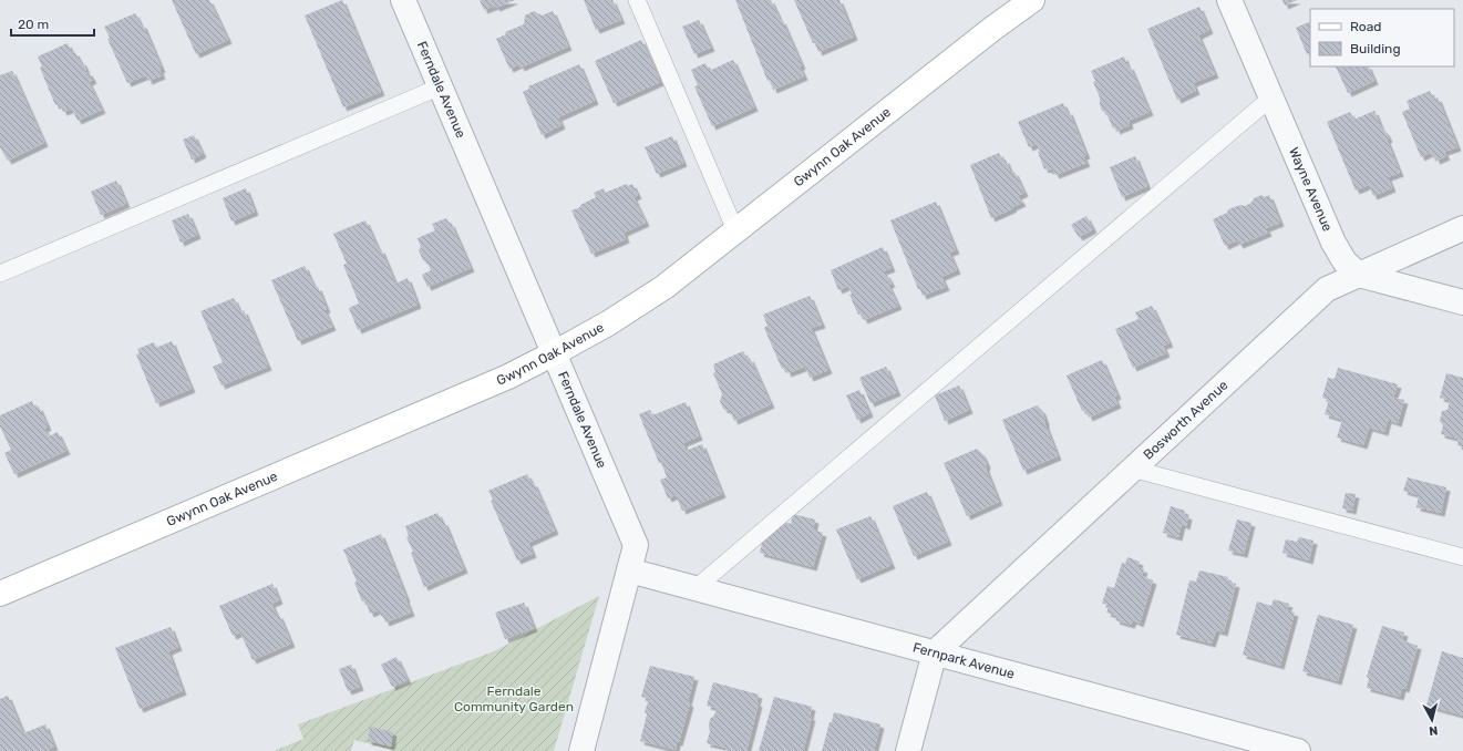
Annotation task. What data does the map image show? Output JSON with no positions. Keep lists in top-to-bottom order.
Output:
{
  "streets": {
    "main road": ["Gwynn Oak Avenue"],
    "street": [
      "Ferndale Avenue",
      "Wayne Avenue",
      "Bosworth Avenue",
      "Fernpark Avenue"
    ]
  },
  "crossings": [
    ["Ferndale Avenue", "Gwynn Oak Avenue"],
    ["Ferndale Avenue", "Fernpark Avenue"],
    ["Wayne Avenue", "Bosworth Avenue"],
    ["Bosworth Avenue", "Fernpark Avenue"]
  ],
  "parks": ["Ferndale Community Garden"],
  "legend": ["Road", "Building"],
  "scale_bar": "20 m",
  "north": "bottom"
}
